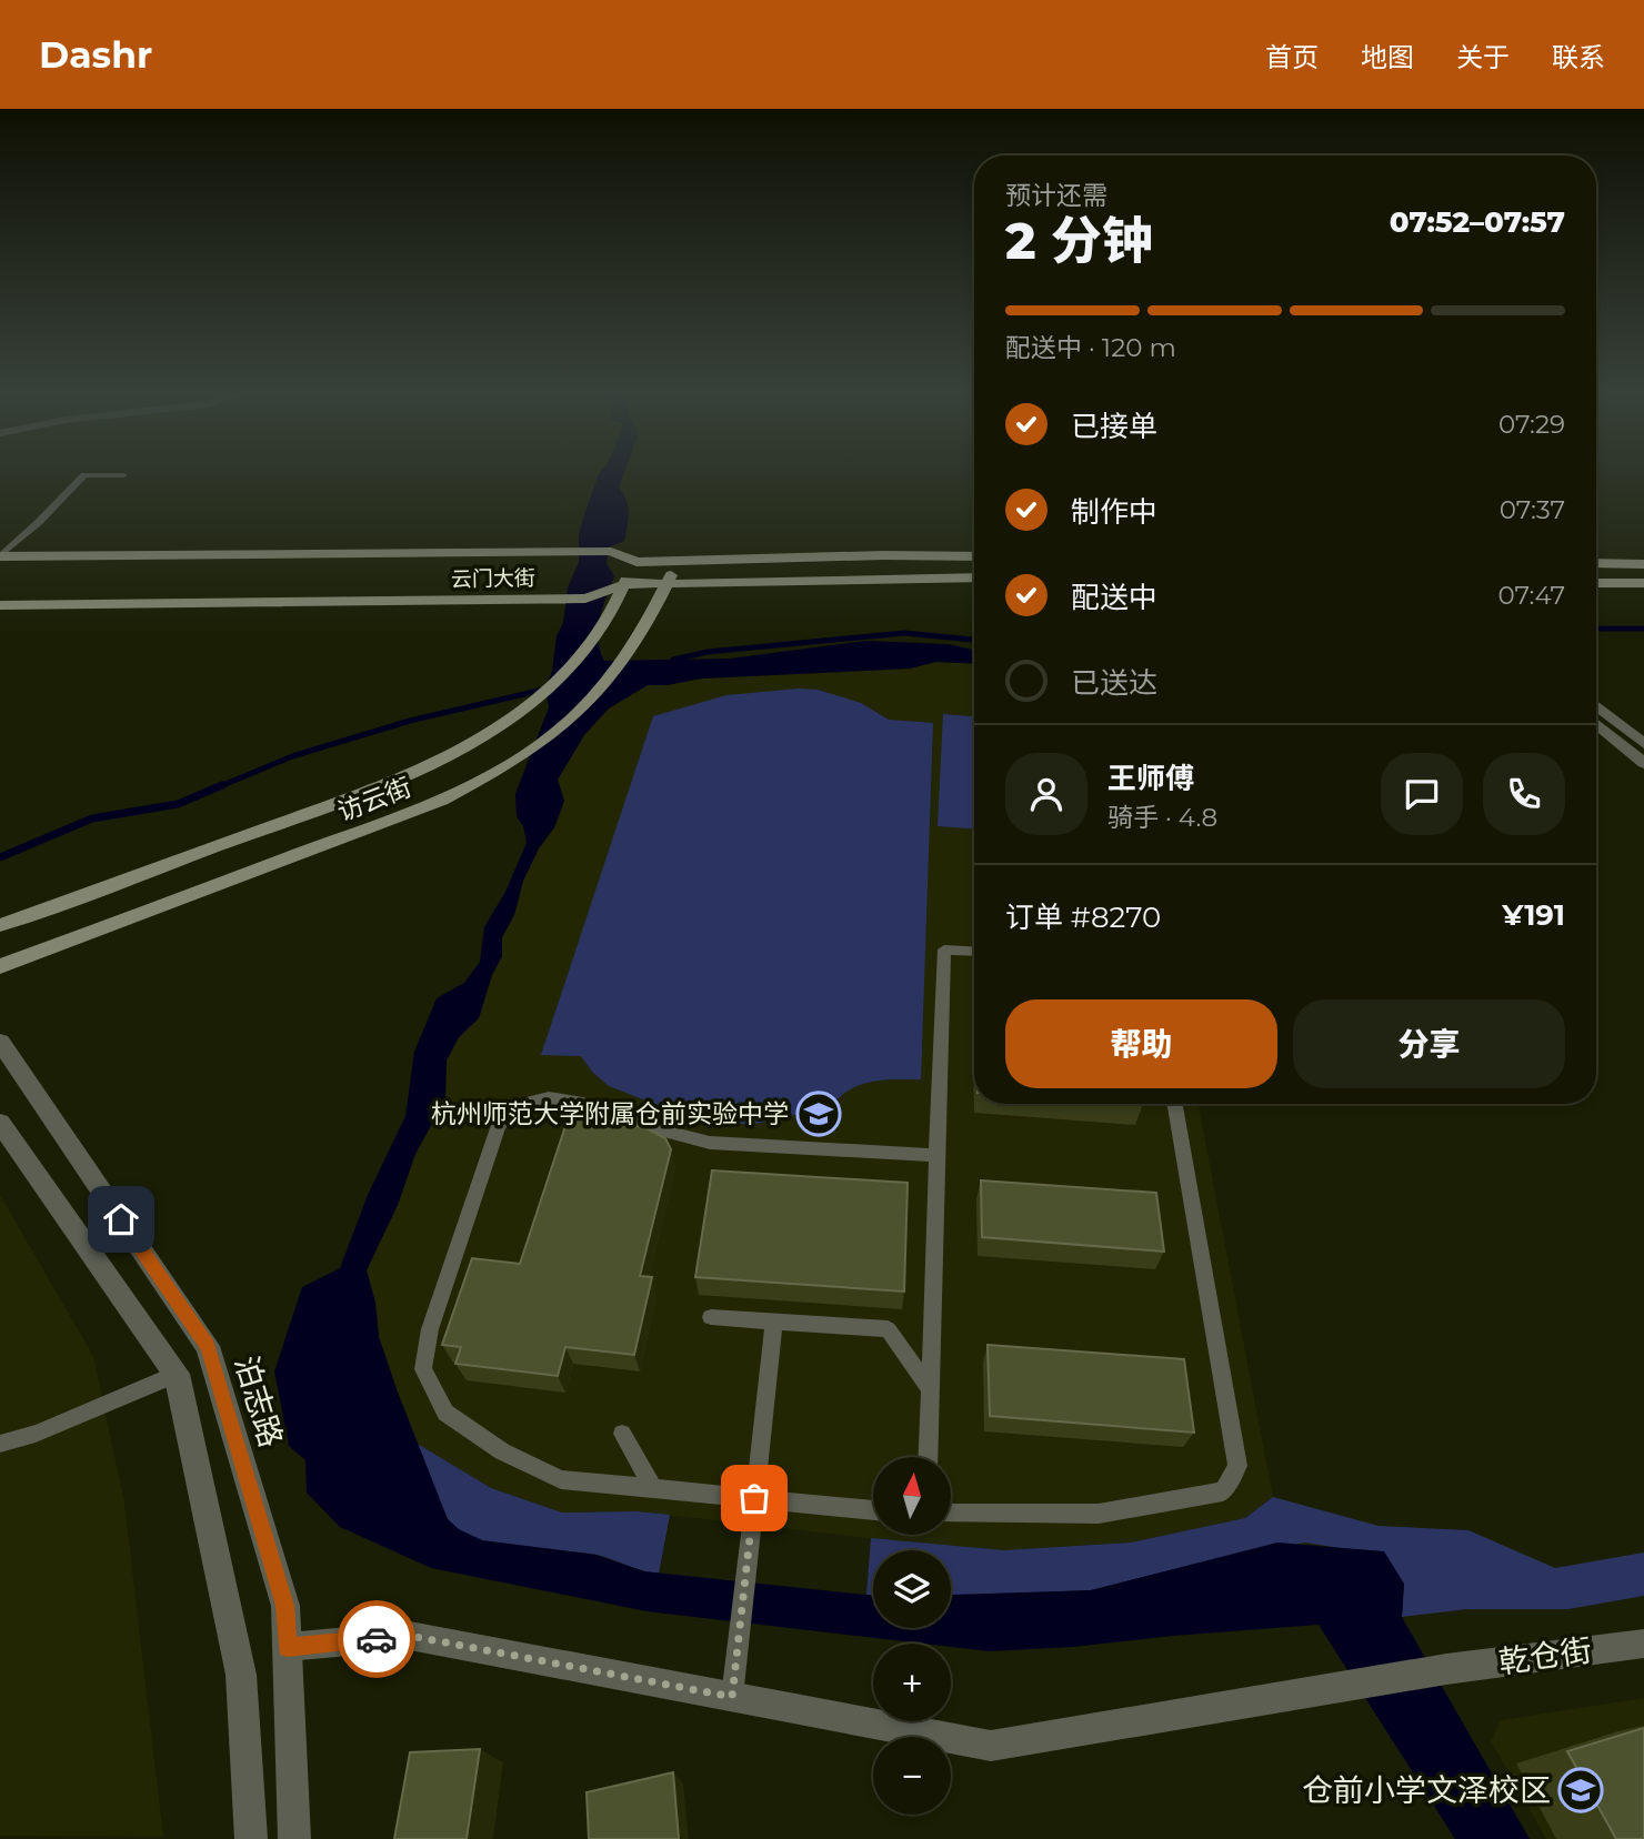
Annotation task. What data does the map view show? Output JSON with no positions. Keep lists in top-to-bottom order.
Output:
{
  "streets": {
    "main road": ["云门大街", "访云街"],
    "street": ["泊志路", "乾仓街"]
  },
  "crossings": [
    ["云门大街", "访云街"],
    ["泊志路", "乾仓街"]
  ],
  "places": {
    "school or university": ["杭州师范大学附属仓前实验中学", "仓前小学文泽校区"]
  },
  "north": "top",
  "page": {
    "header": "Dashr",
    "nav": [
      "首页",
      "地图",
      "关于",
      "联系"
    ],
    "heading": ["2 分钟", "预计还需", "07:52–07:57"],
    "panel": [
      "王师傅",
      "骑手 · 4.8",
      "订单 #8270",
      "¥191"
    ],
    "bar": "配送中 · 120 m",
    "list": [
      ["已接单", "07:29"],
      ["制作中", "07:37"],
      ["配送中", "07:47"],
      "已送达"
    ],
    "buttons": ["帮助", "分享"],
    "map_buttons": ["+", "−"]
  }
}
